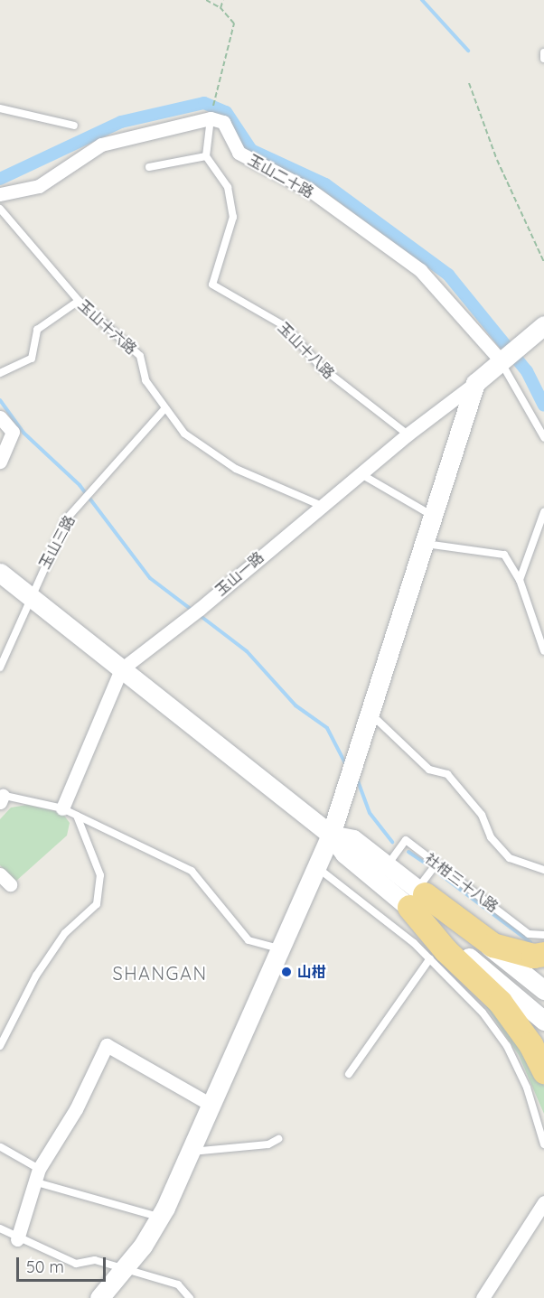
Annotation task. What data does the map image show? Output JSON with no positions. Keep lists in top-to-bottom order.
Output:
{
  "streets": {
    "street": ["玉山二十路", "玉山一路"],
    "lane": [
      "玉山十六路",
      "玉山十八路",
      "玉山三路",
      "社柑三十八路"
    ]
  },
  "crossings": [
    ["玉山十六路", "玉山三路"],
    ["玉山十六路", "玉山一路"],
    ["玉山十八路", "玉山一路"]
  ],
  "districts": ["SHANGAN"],
  "places": ["山柑"],
  "scale_bar": "50 m"
}
